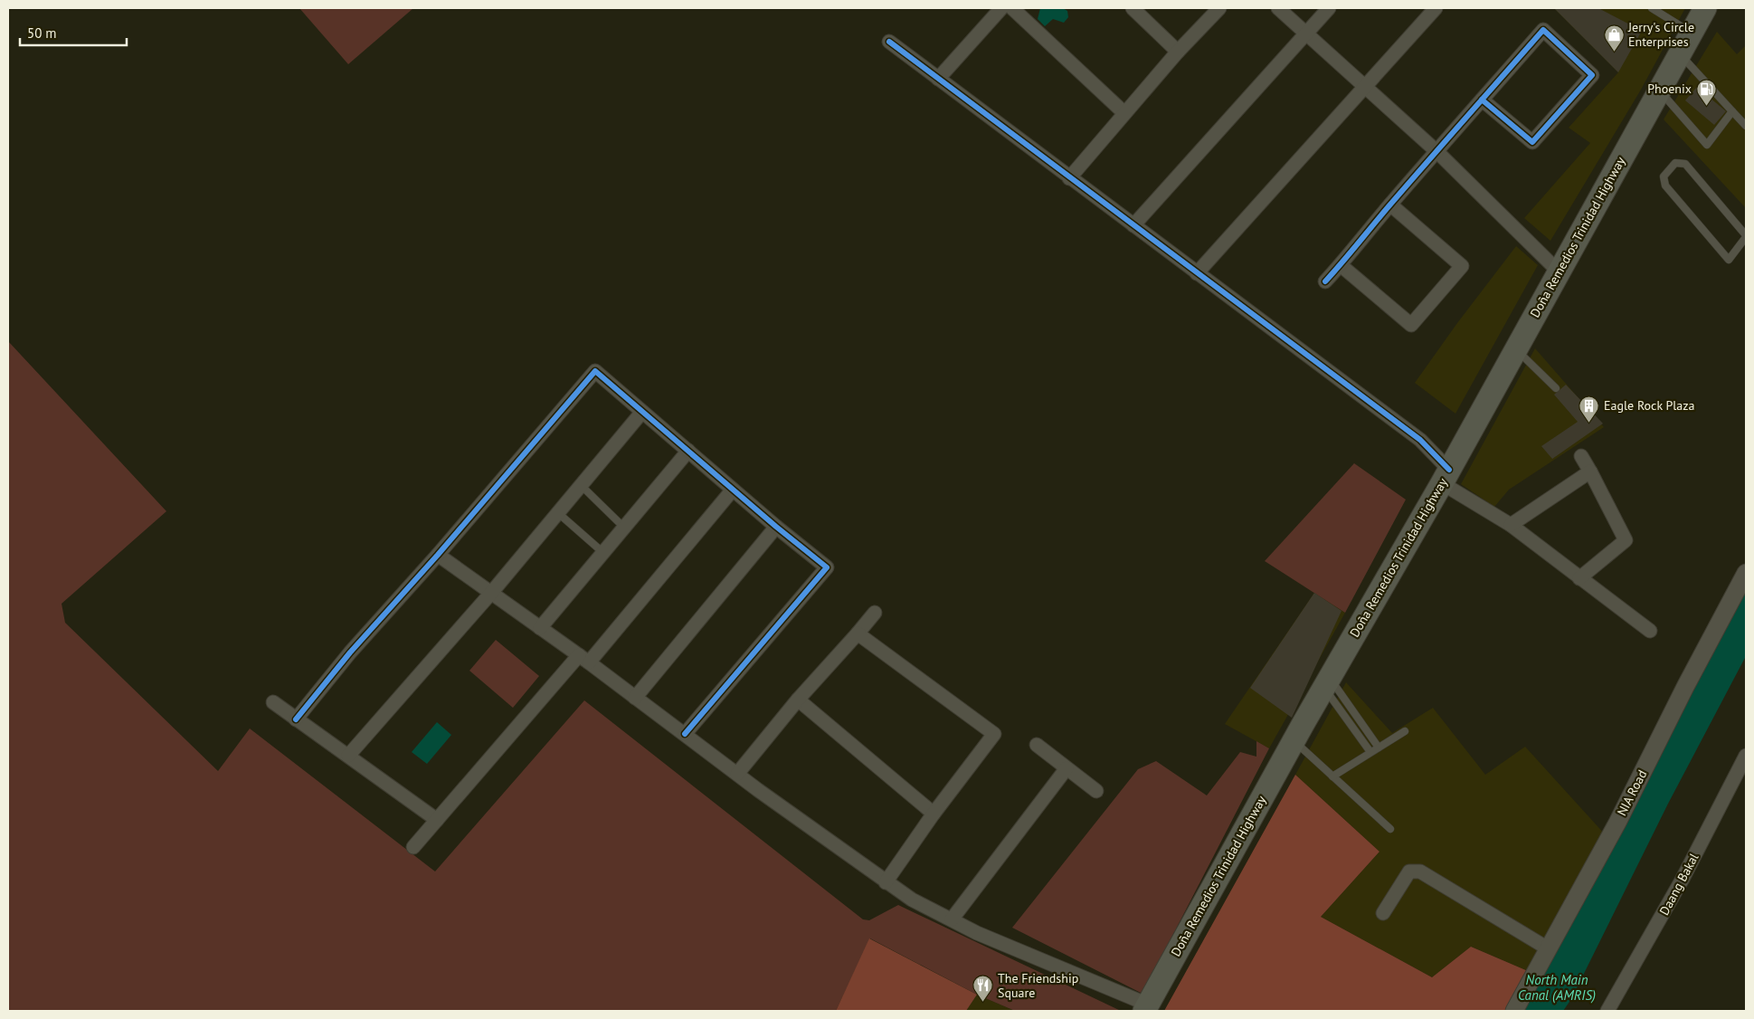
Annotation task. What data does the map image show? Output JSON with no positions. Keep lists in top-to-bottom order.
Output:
{
  "streets": {
    "highway": ["Doña Remedios Trinidad Highway"],
    "street": ["NIA Road", "Daang Bakal"]
  },
  "water": ["North Main Canal (AMRIS)"],
  "places": {
    "shop": ["Jerry's Circle Enterprises"],
    "fuel station": ["Phoenix"],
    "building": ["Eagle Rock Plaza"],
    "restaurant": ["The Friendship Square"]
  },
  "scale_bar": "50 m"
}
